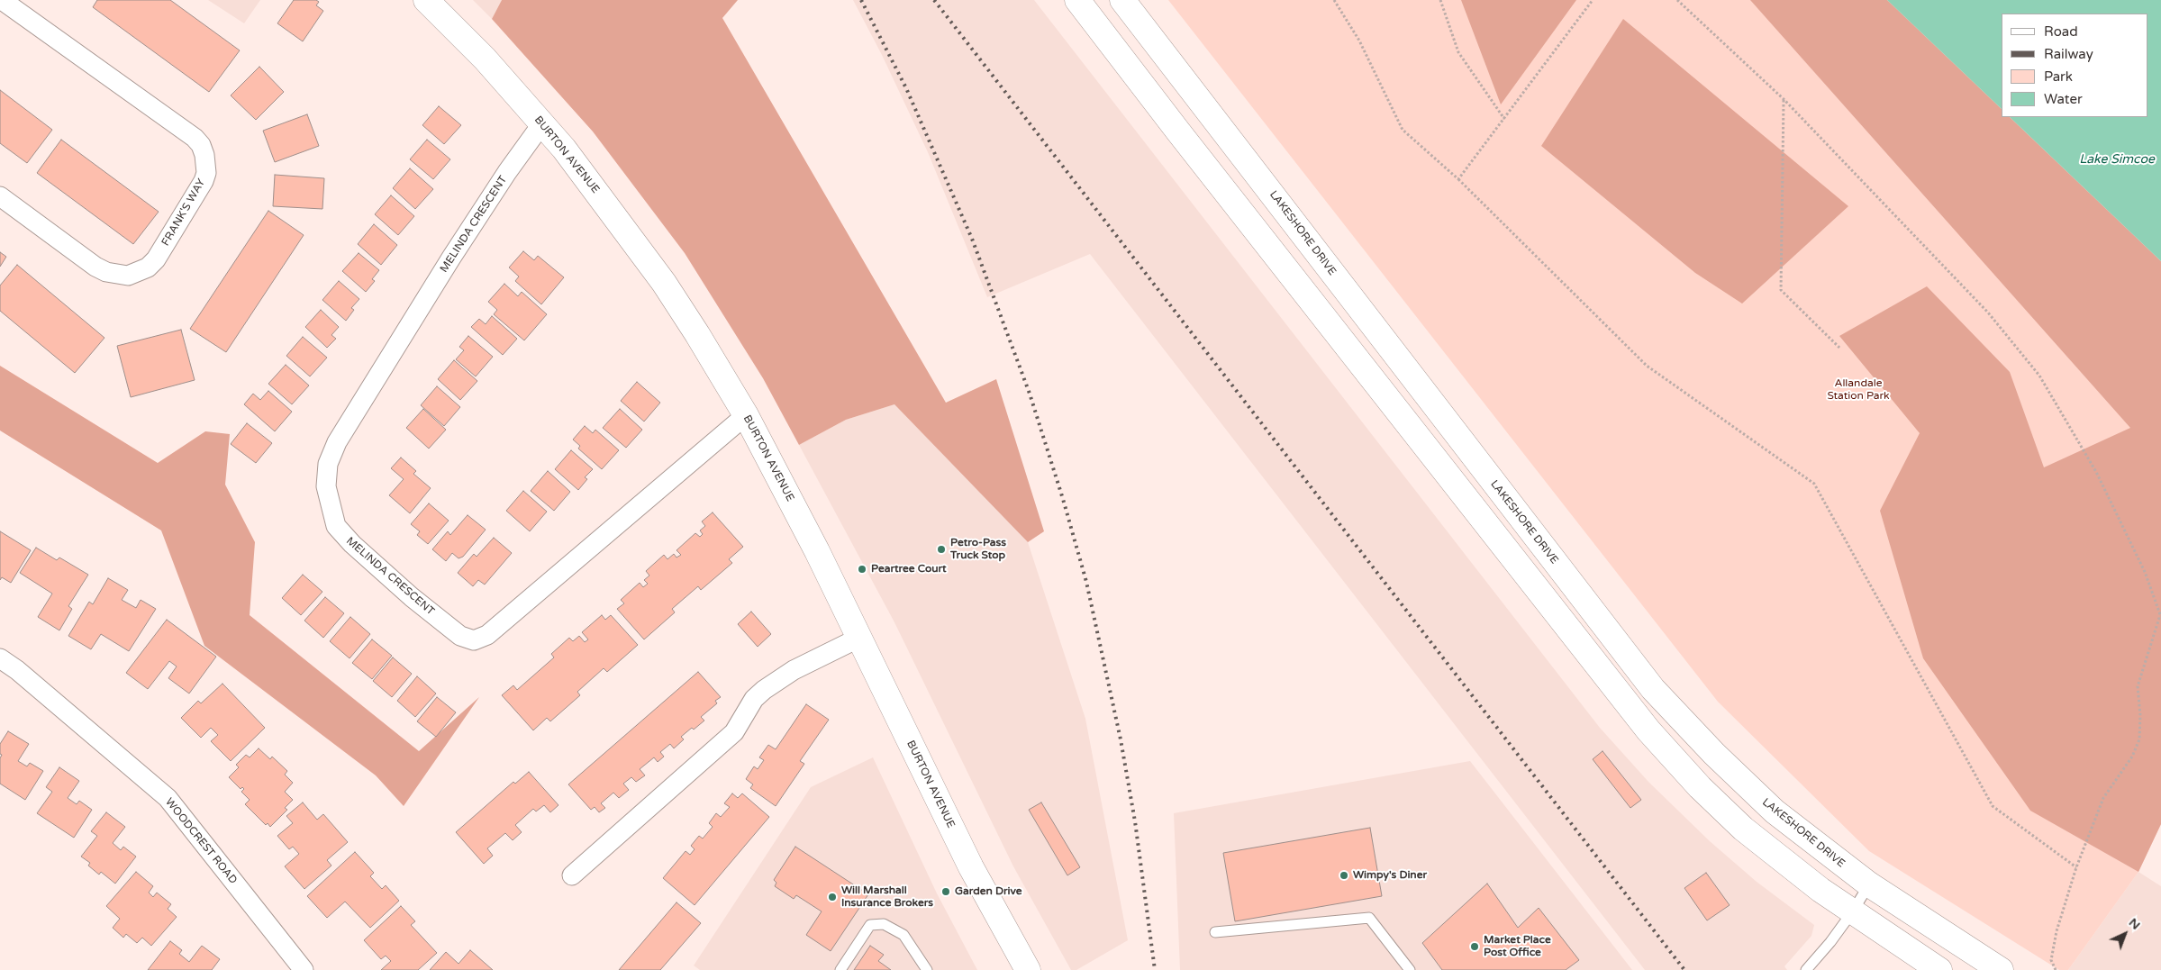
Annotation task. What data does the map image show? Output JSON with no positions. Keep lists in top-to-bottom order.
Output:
{
  "streets": {
    "main road": ["BURTON AVENUE", "LAKESHORE DRIVE"],
    "street": ["FRANK'S WAY", "MELINDA CRESCENT", "WOODCREST ROAD"]
  },
  "crossings": [
    ["BURTON AVENUE", "MELINDA CRESCENT"]
  ],
  "water": ["Lake Simcoe"],
  "parks": ["Allandale Station Park"],
  "places": [
    "Petro-Pass Truck Stop",
    "Peartree Court",
    "Wimpy's Diner",
    "Garden Drive",
    "Will Marshall Insurance Brokers",
    "Market Place Post Office"
  ],
  "legend": [
    "Road",
    "Railway",
    "Park",
    "Water"
  ],
  "north": "top right"
}
